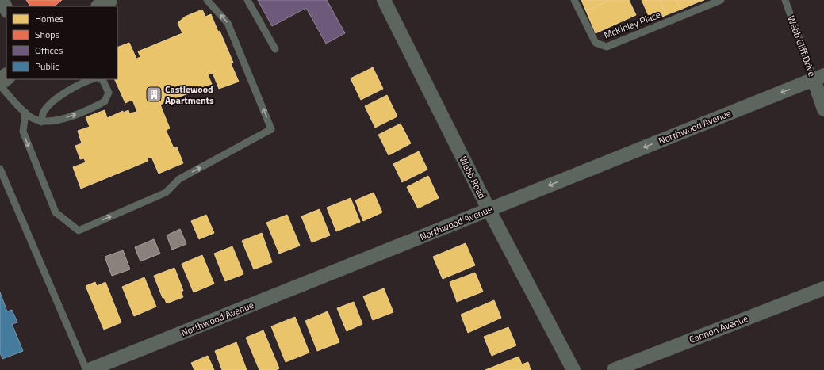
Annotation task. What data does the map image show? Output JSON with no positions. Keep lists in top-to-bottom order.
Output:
{
  "streets": {
    "street": [
      "Webb Cliff Drive",
      "Northwood Avenue",
      "Webb Road",
      "Cannon Avenue"
    ],
    "lane": ["McKinley Place"]
  },
  "crossings": [
    ["Webb Cliff Drive", "Northwood Avenue"],
    ["Northwood Avenue", "Webb Road"]
  ],
  "one_way": ["Northwood Avenue"],
  "places": {
    "building": ["Castlewood Apartments"]
  },
  "legend": [
    "Homes",
    "Shops",
    "Offices",
    "Public"
  ]
}
